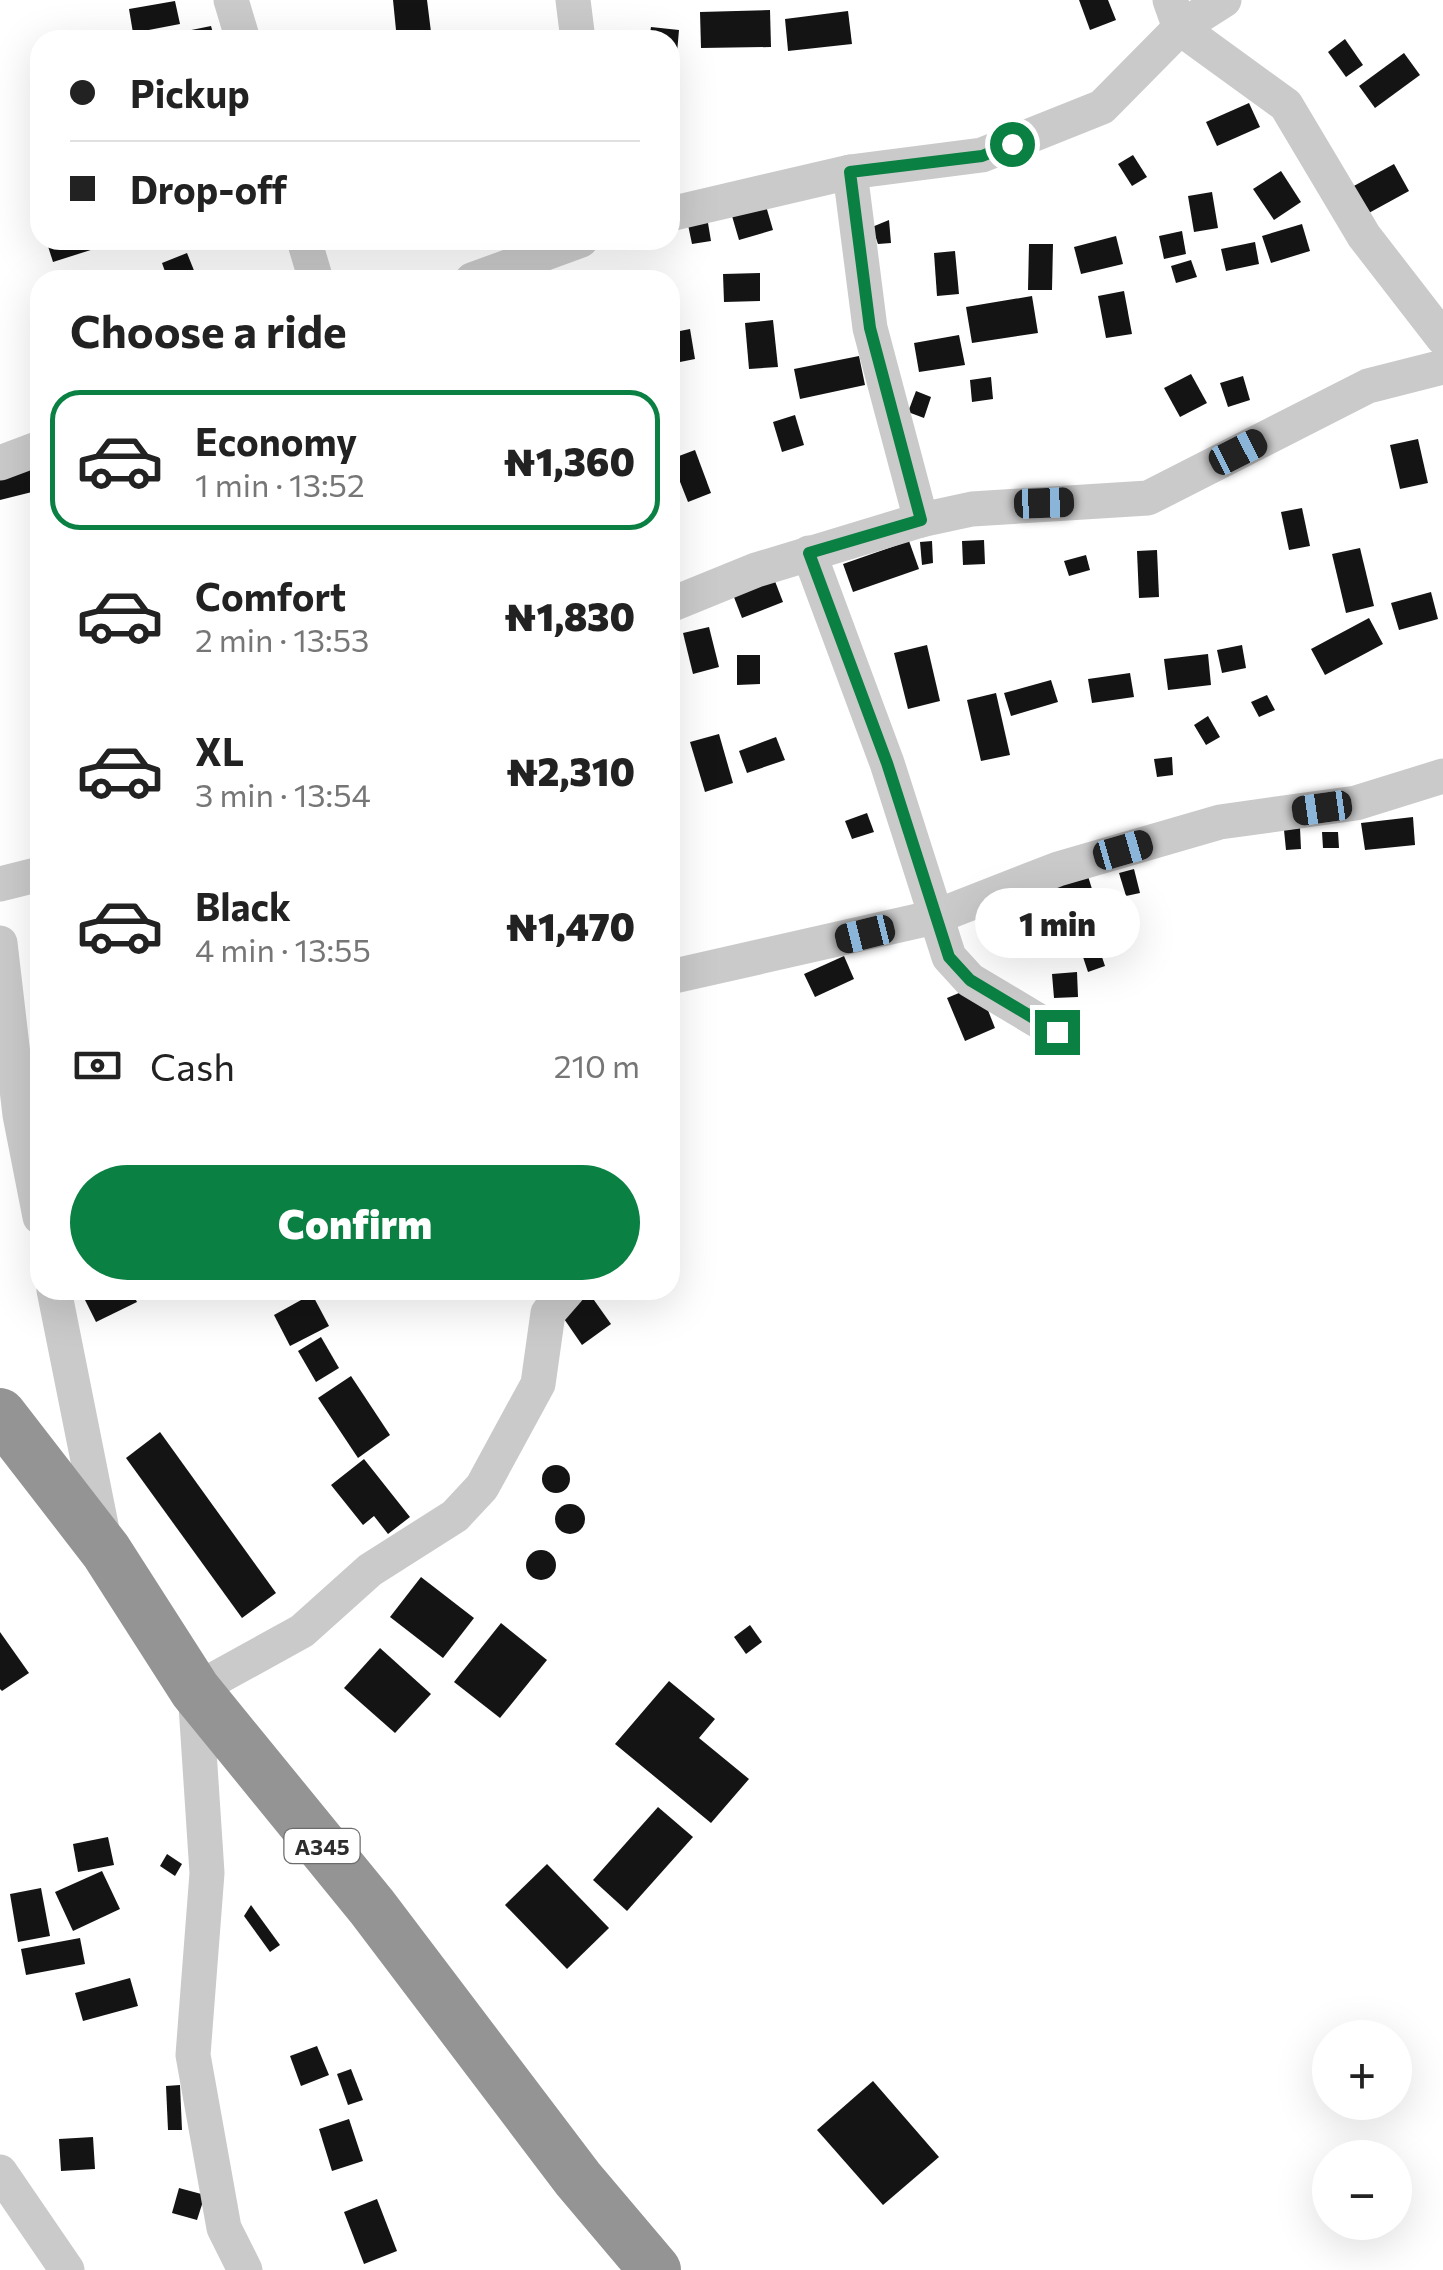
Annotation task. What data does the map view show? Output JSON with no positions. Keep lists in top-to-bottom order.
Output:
{
  "streets": {
    "highway": ["A345"]
  },
  "page": {
    "banner": ["Pickup", "Drop-off"],
    "heading": "Choose a ride",
    "list": [
      {
        "name": "Economy",
        "note": "1 min · 13:52",
        "value": "₦1,360"
      },
      {
        "name": "Comfort",
        "note": "2 min · 13:53",
        "value": "₦1,830"
      },
      {
        "name": "XL",
        "note": "3 min · 13:54",
        "value": "₦2,310"
      },
      {
        "name": "Black",
        "note": "4 min · 13:55",
        "value": "₦1,470"
      }
    ],
    "bubble": "1 min",
    "pay": ["Cash", "210 m"],
    "buttons": "Confirm",
    "map_buttons": ["+", "−"]
  }
}
